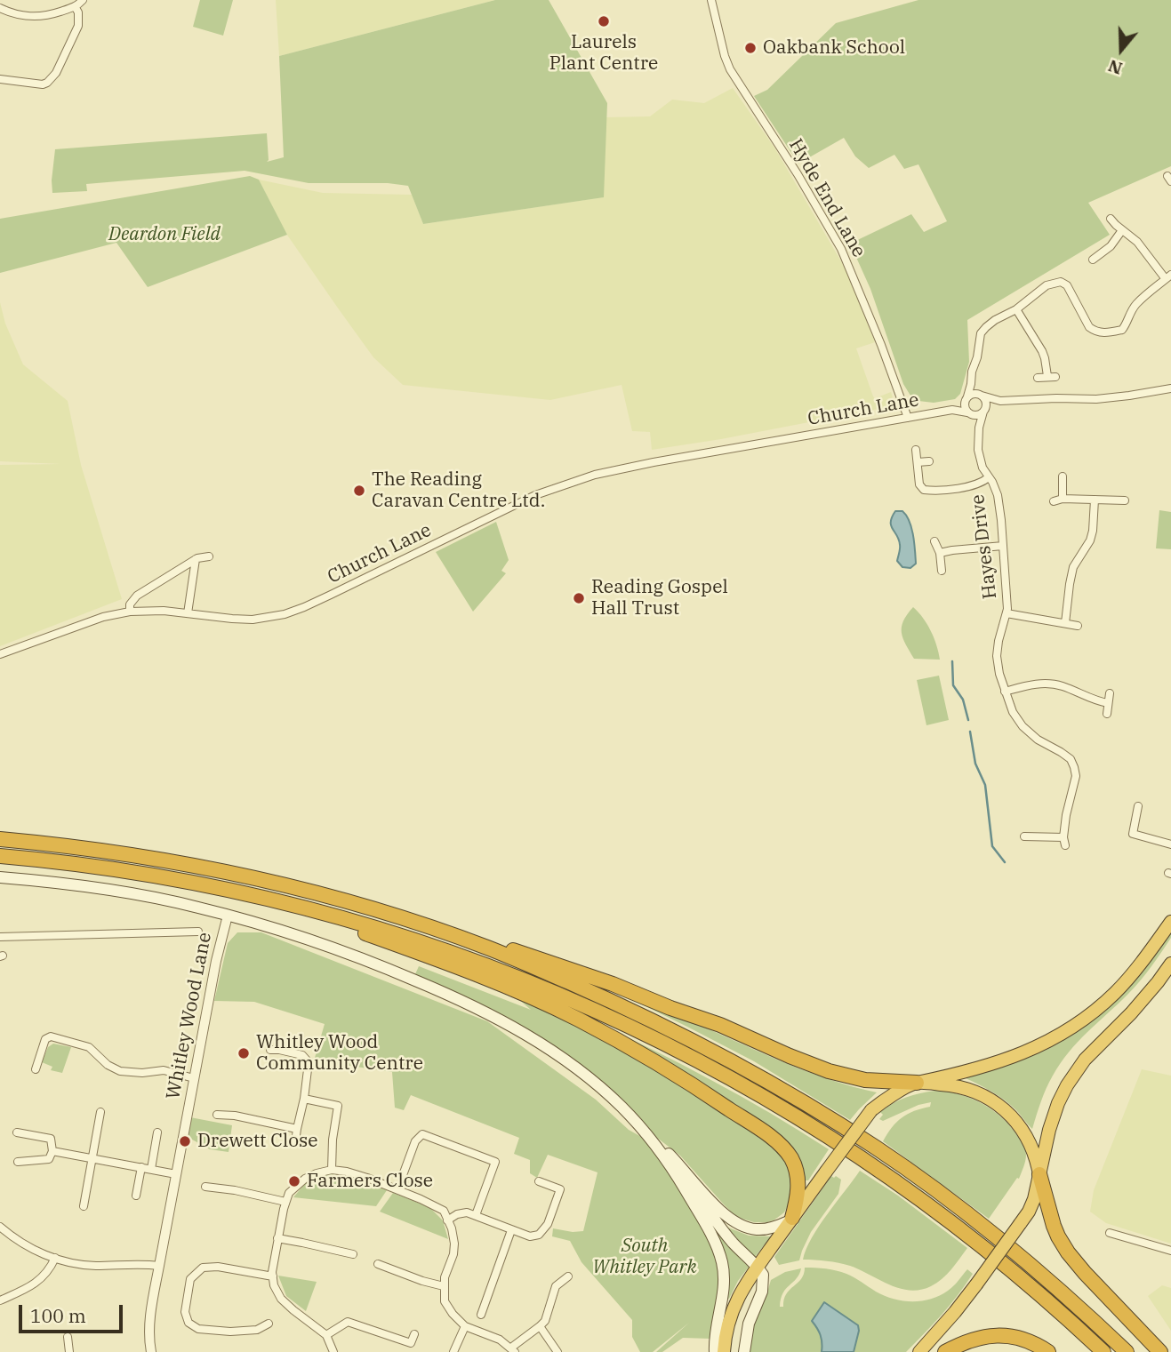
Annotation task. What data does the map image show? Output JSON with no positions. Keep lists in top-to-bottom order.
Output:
{
  "streets": {
    "main road": ["Whitley Wood Lane"],
    "street": ["Hyde End Lane", "Church Lane", "Hayes Drive"]
  },
  "crossings": [
    ["Hyde End Lane", "Church Lane"],
    ["Church Lane", "Hayes Drive"]
  ],
  "parks": ["Deardon Field", "South Whitley Park"],
  "places": [
    "Laurels Plant Centre",
    "Oakbank School",
    "The Reading Caravan Centre Ltd.",
    "Reading Gospel Hall Trust",
    "Whitley Wood Community Centre",
    "Drewett Close",
    "Farmers Close"
  ],
  "scale_bar": "100 m",
  "north": "bottom"
}
